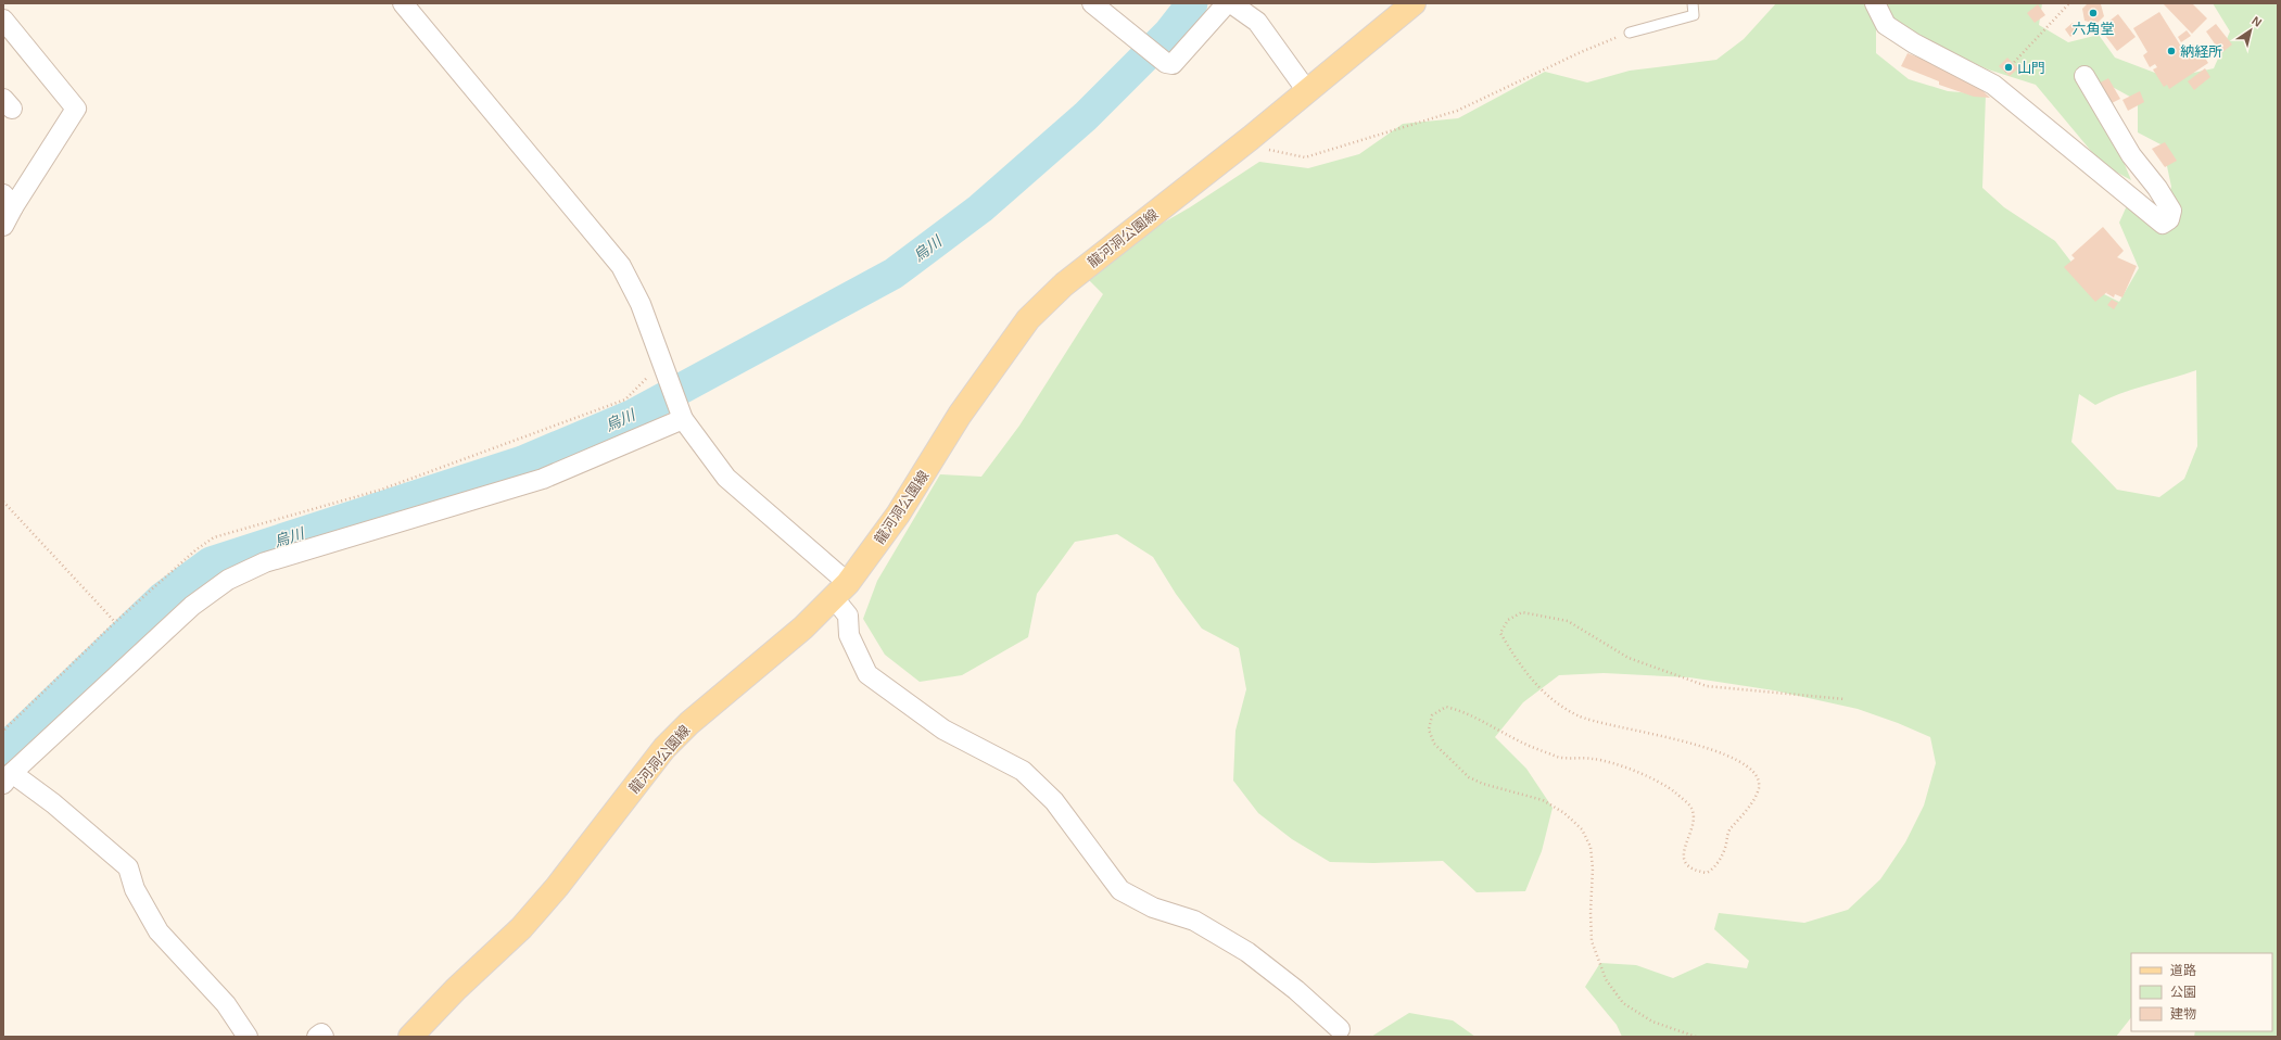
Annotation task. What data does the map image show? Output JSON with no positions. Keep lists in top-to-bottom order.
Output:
{
  "streets": {
    "main road": ["龍河洞公園線"]
  },
  "water": ["烏川"],
  "places": ["六角堂", "納経所", "山門"],
  "legend": ["道路", "公園", "建物"],
  "north": "top right"
}
